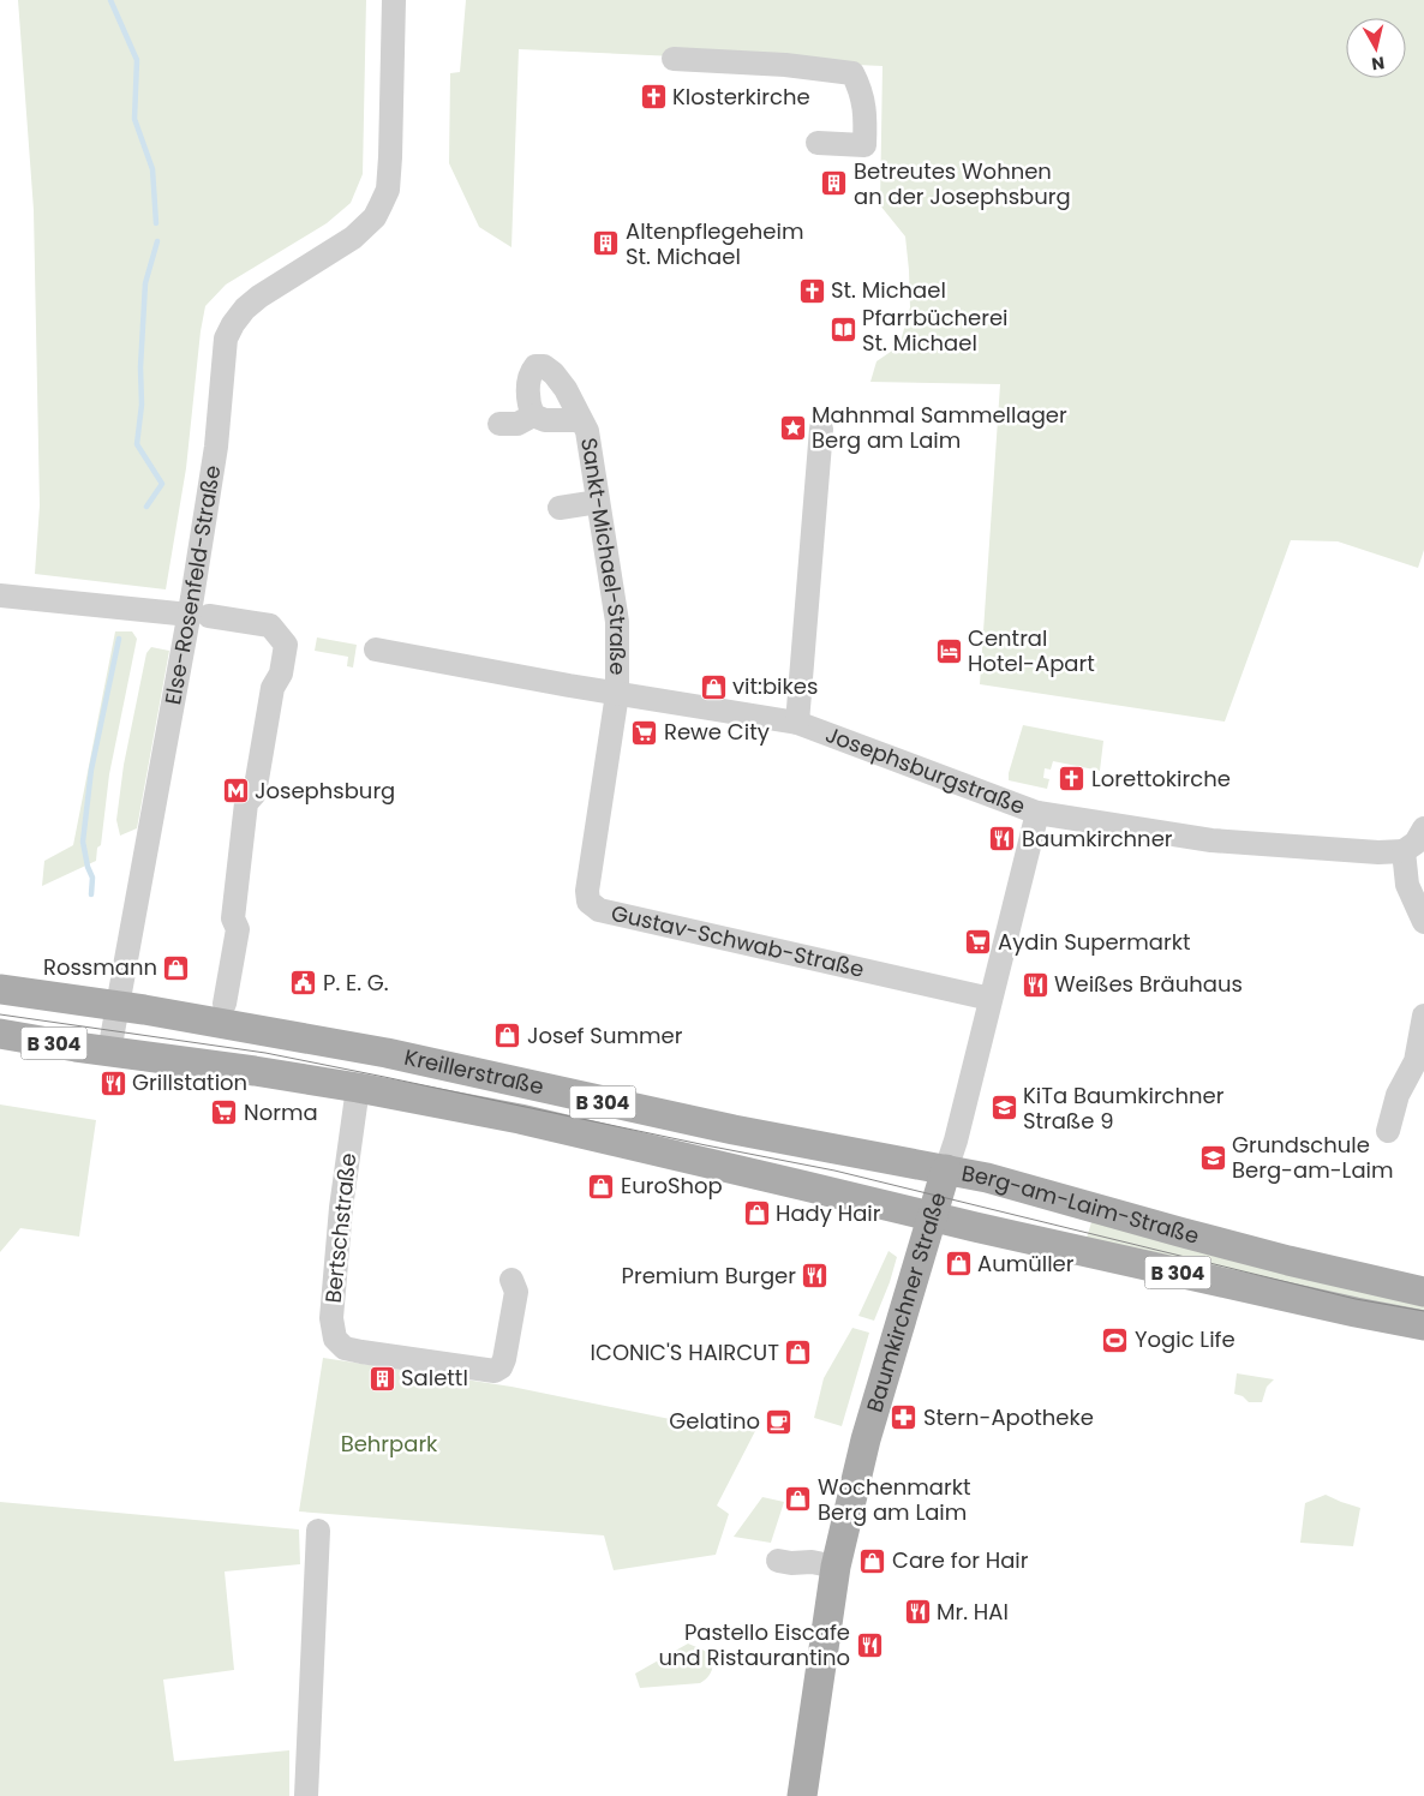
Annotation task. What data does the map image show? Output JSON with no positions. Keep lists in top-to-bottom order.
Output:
{
  "streets": {
    "main road": [
      "B 304",
      "Kreillerstraße",
      "Berg-am-Laim-Straße",
      "Baumkirchner Straße"
    ],
    "street": [
      "Sankt-Michael-Straße",
      "Else-Rosenfeld-Straße",
      "Josephsburgstraße",
      "Gustav-Schwab-Straße",
      "Bertschstraße"
    ]
  },
  "crossings": [
    ["Sankt-Michael-Straße", "Josephsburgstraße"],
    ["Sankt-Michael-Straße", "Gustav-Schwab-Straße"],
    ["Else-Rosenfeld-Straße", "Kreillerstraße"],
    ["Josephsburgstraße", "Gustav-Schwab-Straße"],
    ["Josephsburgstraße", "Baumkirchner Straße"],
    ["Gustav-Schwab-Straße", "Baumkirchner Straße"],
    ["Kreillerstraße", "Berg-am-Laim-Straße"],
    ["Kreillerstraße", "Bertschstraße"],
    ["Kreillerstraße", "Baumkirchner Straße"],
    ["Berg-am-Laim-Straße", "Baumkirchner Straße"]
  ],
  "parks": ["Behrpark"],
  "places": {
    "church": ["Klosterkirche", "St. Michael", "Lorettokirche"],
    "building": ["Betreutes Wohnen an der Josephsburg", "Altenpflegeheim St. Michael", "Salettl"],
    "library": ["Pfarrbücherei St. Michael"],
    "place": ["Mahnmal Sammellager Berg am Laim"],
    "hotel": ["Central Hotel-Apart"],
    "shop": [
      "vit:bikes",
      "Rossmann",
      "Josef Summer",
      "EuroShop",
      "Hady Hair",
      "Aumüller",
      "ICONIC'S HAIRCUT",
      "Wochenmarkt Berg am Laim",
      "Care for Hair"
    ],
    "supermarket": ["Rewe City", "Aydin Supermarkt", "Norma"],
    "metro station": ["Josephsburg"],
    "restaurant": [
      "Baumkirchner",
      "Weißes Bräuhaus",
      "Grillstation",
      "Premium Burger",
      "Mr. HAI",
      "Pastello Eiscafe und Ristaurantino"
    ],
    "public building": ["P. E. G."],
    "school or university": ["KiTa Baumkirchner Straße 9", "Grundschule Berg-am-Laim"],
    "sports": ["Yogic Life"],
    "pharmacy": ["Stern-Apotheke"],
    "cafe": ["Gelatino"]
  },
  "north": "bottom"
}
